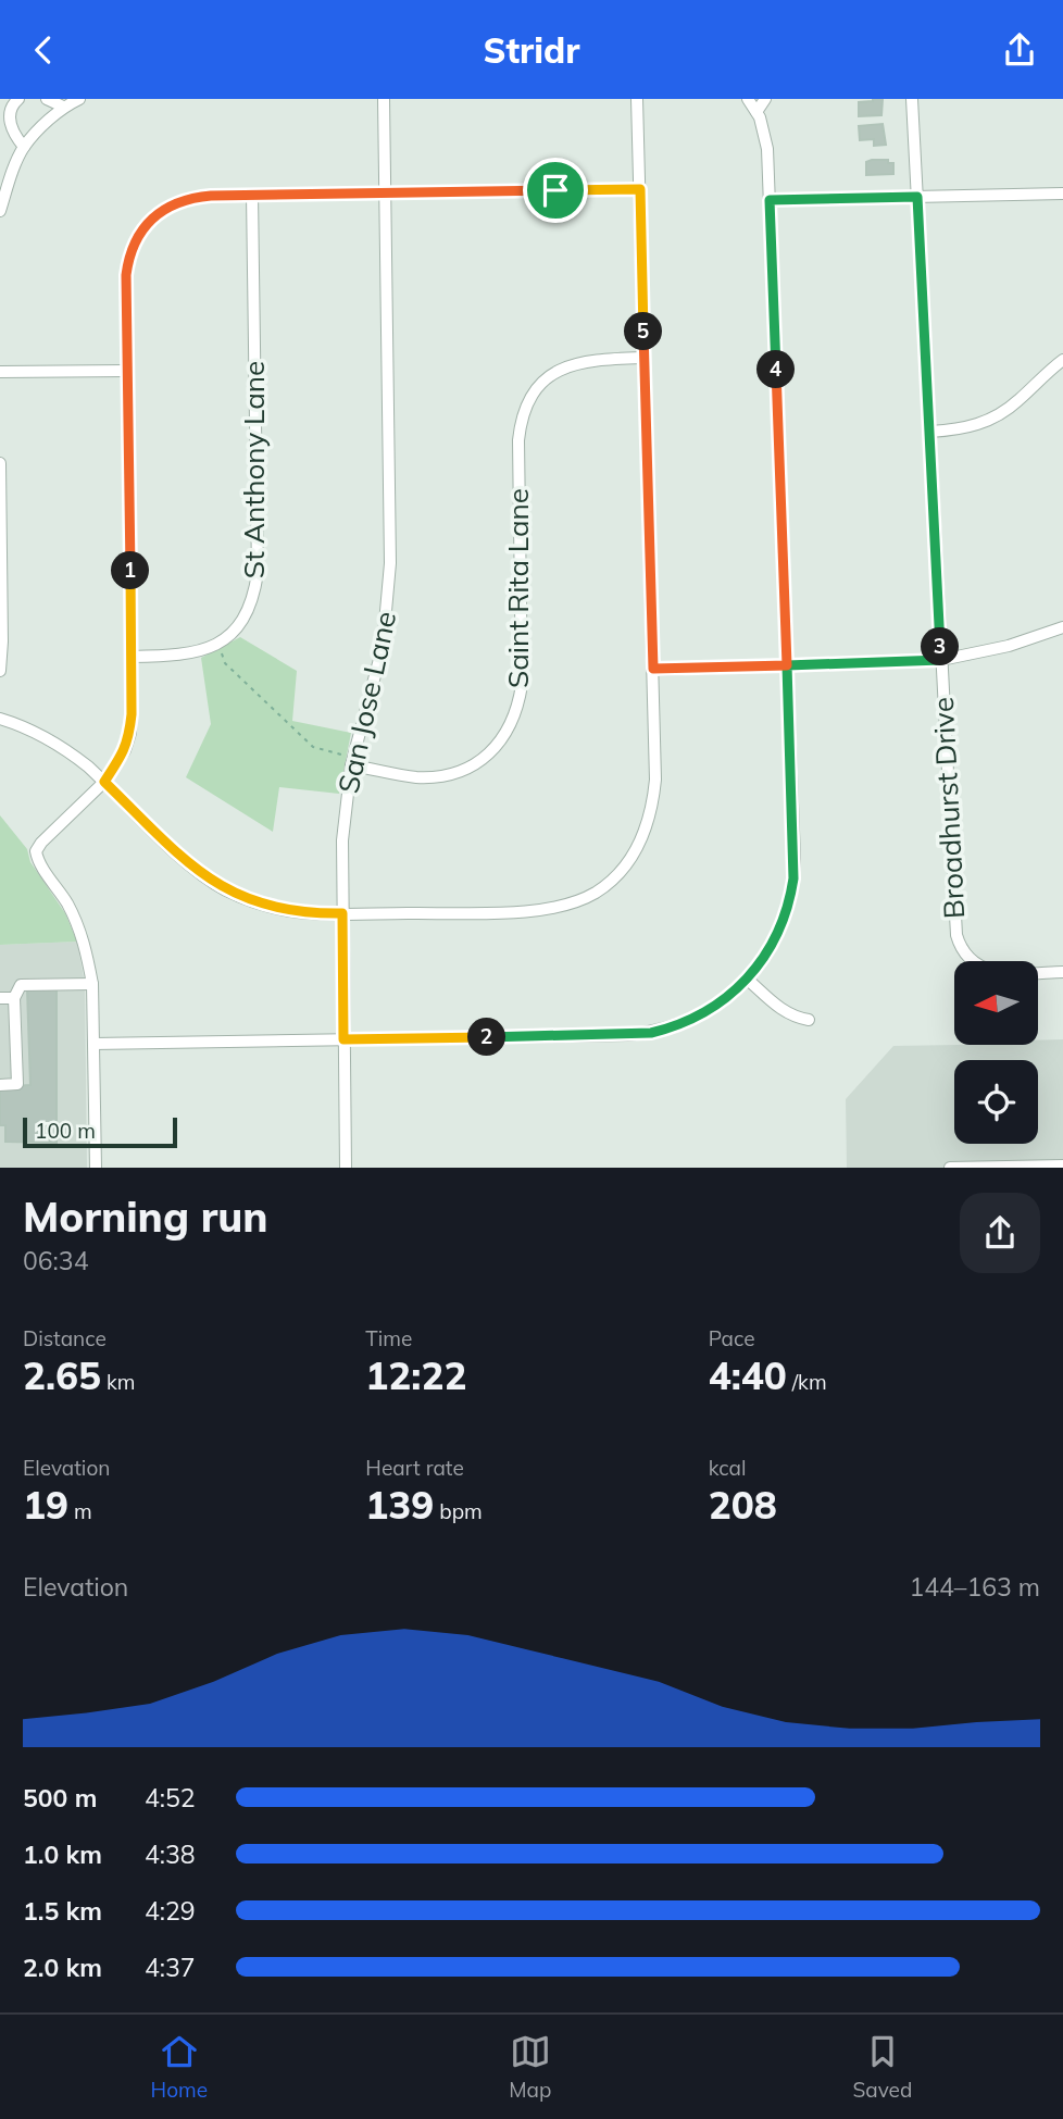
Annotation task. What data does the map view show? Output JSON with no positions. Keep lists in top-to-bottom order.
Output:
{
  "streets": {
    "street": [
      "St Anthony Lane",
      "Saint Rita Lane",
      "San Jose Lane",
      "Broadhurst Drive"
    ]
  },
  "crossings": [
    ["Saint Rita Lane", "San Jose Lane"]
  ],
  "scale_bar": "100 m",
  "north": "left",
  "page": {
    "header": "Stridr",
    "pins": [
      "5",
      "4",
      "1",
      "3",
      "2"
    ],
    "scale": "100 m",
    "heading": ["Morning run", "06:34"],
    "stats": [
      ["Distance", "2.65 km"],
      ["Time", "12:22"],
      ["Pace", "4:40 /km"],
      ["Elevation", "19 m"],
      ["Heart rate", "139 bpm"],
      ["kcal", "208"]
    ],
    "chart": ["Elevation", "144–163 m"],
    "list": [
      {
        "name": "500 m",
        "note": "4:52"
      },
      {
        "name": "1.0 km",
        "note": "4:38"
      },
      {
        "name": "1.5 km",
        "note": "4:29"
      },
      {
        "name": "2.0 km",
        "note": "4:37"
      }
    ],
    "tabs": ["Home", "Map", "Saved"]
  }
}
